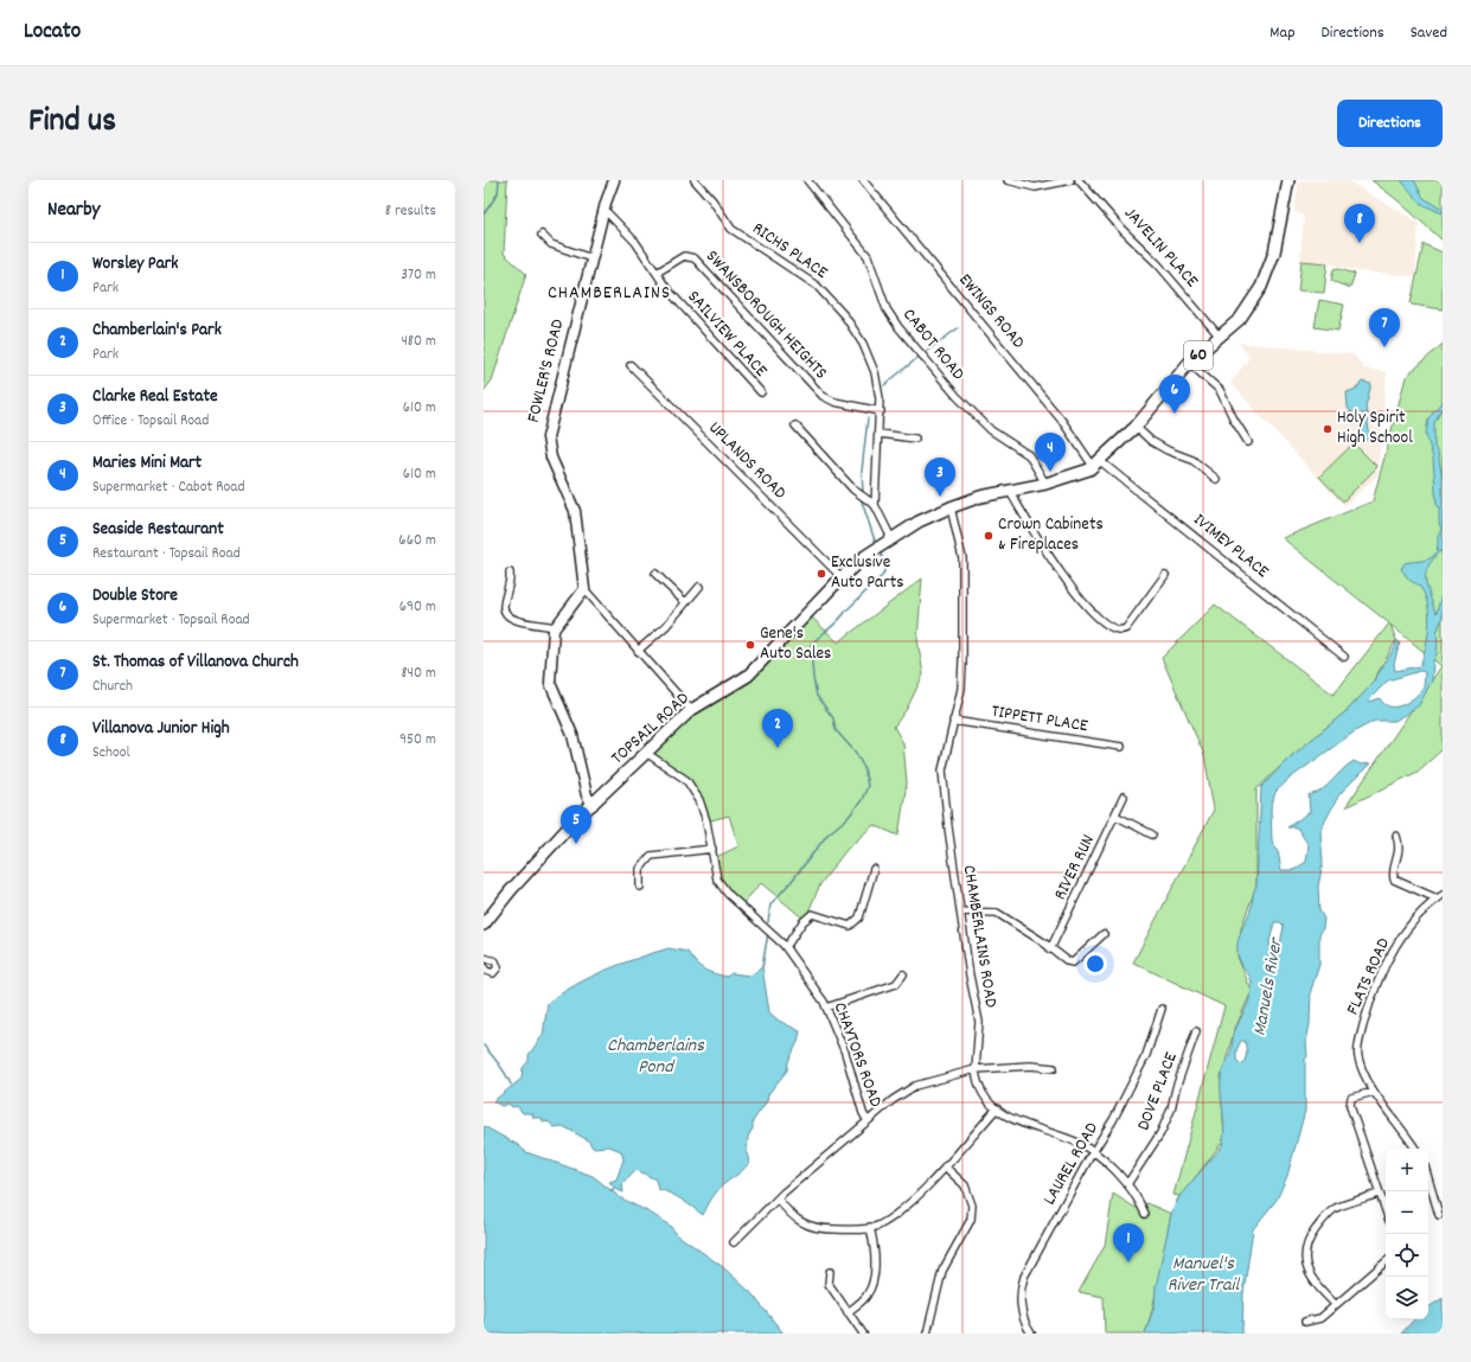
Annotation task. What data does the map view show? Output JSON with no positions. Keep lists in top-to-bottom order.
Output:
{
  "streets": {
    "main road": ["60", "TOPSAIL ROAD"],
    "street": [
      "JAVELIN PLACE",
      "RICHS PLACE",
      "EWINGS ROAD",
      "SWANSBOROUGH HEIGHTS",
      "SAILVIEW PLACE",
      "CABOT ROAD",
      "FOWLER'S ROAD",
      "UPLANDS ROAD",
      "IVIMEY PLACE",
      "TIPPETT PLACE",
      "RIVER RUN",
      "CHAMBERLAINS ROAD",
      "FLATS ROAD",
      "CHAYTORS ROAD",
      "DOVE PLACE",
      "LAUREL ROAD"
    ]
  },
  "crossings": [
    ["JAVELIN PLACE", "TOPSAIL ROAD"],
    ["RICHS PLACE", "SWANSBOROUGH HEIGHTS"],
    ["EWINGS ROAD", "IVIMEY PLACE"],
    ["EWINGS ROAD", "TOPSAIL ROAD"],
    ["SWANSBOROUGH HEIGHTS", "SAILVIEW PLACE"],
    ["CABOT ROAD", "TOPSAIL ROAD"],
    ["UPLANDS ROAD", "TOPSAIL ROAD"],
    ["IVIMEY PLACE", "TOPSAIL ROAD"],
    ["TIPPETT PLACE", "CHAMBERLAINS ROAD"],
    ["TOPSAIL ROAD", "CHAMBERLAINS ROAD"],
    ["TOPSAIL ROAD", "CHAYTORS ROAD"]
  ],
  "districts": ["CHAMBERLAINS"],
  "water": ["Manuels River", "Chamberlains Pond", "Manuel's River Trail"],
  "places": [
    "Holy Spirit High School",
    "Crown Cabinets & Fireplaces",
    "Exclusive Auto Parts",
    "Gene's Auto Sales"
  ],
  "page": {
    "header": "Locato",
    "nav": ["Map", "Directions", "Saved"],
    "title": "Find us",
    "buttons": "Directions",
    "heading": ["Nearby", "8 results"],
    "pins": [
      "8",
      "7",
      "6",
      "4",
      "3",
      "2",
      "5",
      "1"
    ],
    "list": [
      {
        "mark": "1",
        "name": "Worsley Park",
        "note": "Park",
        "value": "370 m"
      },
      {
        "mark": "2",
        "name": "Chamberlain's Park",
        "note": "Park",
        "value": "480 m"
      },
      {
        "mark": "3",
        "name": "Clarke Real Estate",
        "note": "Office · Topsail Road",
        "value": "610 m"
      },
      {
        "mark": "4",
        "name": "Maries Mini Mart",
        "note": "Supermarket · Cabot Road",
        "value": "610 m"
      },
      {
        "mark": "5",
        "name": "Seaside Restaurant",
        "note": "Restaurant · Topsail Road",
        "value": "660 m"
      },
      {
        "mark": "6",
        "name": "Double Store",
        "note": "Supermarket · Topsail Road",
        "value": "690 m"
      },
      {
        "mark": "7",
        "name": "St. Thomas of Villanova Church",
        "note": "Church",
        "value": "840 m"
      },
      {
        "mark": "8",
        "name": "Villanova Junior High",
        "note": "School",
        "value": "950 m"
      }
    ],
    "map_buttons": ["+", "−"]
  }
}
